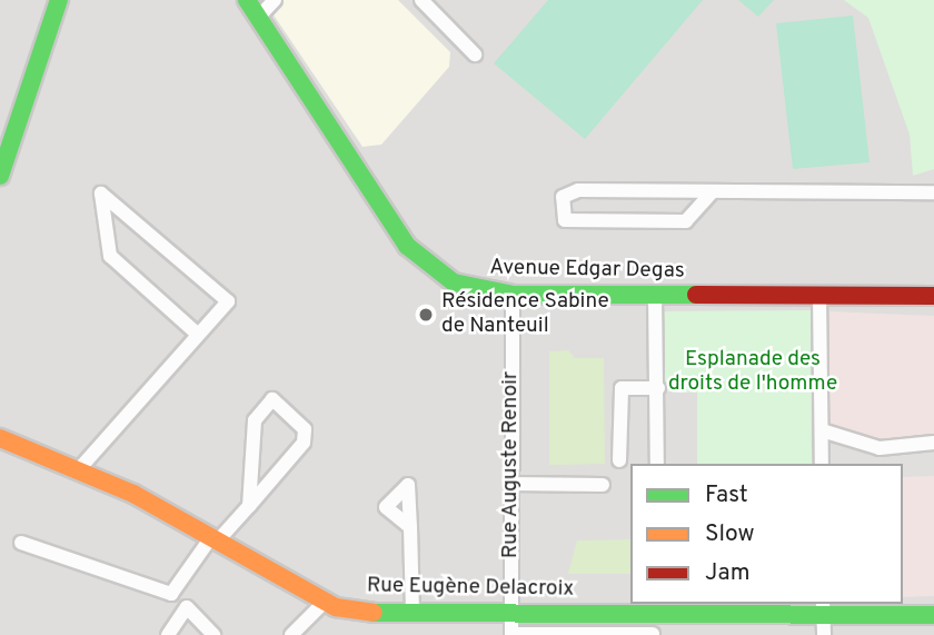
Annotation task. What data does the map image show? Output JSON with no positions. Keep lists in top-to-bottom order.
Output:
{
  "streets": {
    "street": ["Avenue Edgar Degas", "Rue Auguste Renoir", "Rue Eugène Delacroix"]
  },
  "crossings": [
    ["Avenue Edgar Degas", "Rue Auguste Renoir"],
    ["Rue Auguste Renoir", "Rue Eugène Delacroix"]
  ],
  "parks": ["Esplanade des droits de l'homme"],
  "places": ["Résidence Sabine de Nanteuil"],
  "legend": ["Fast", "Slow", "Jam"]
}
